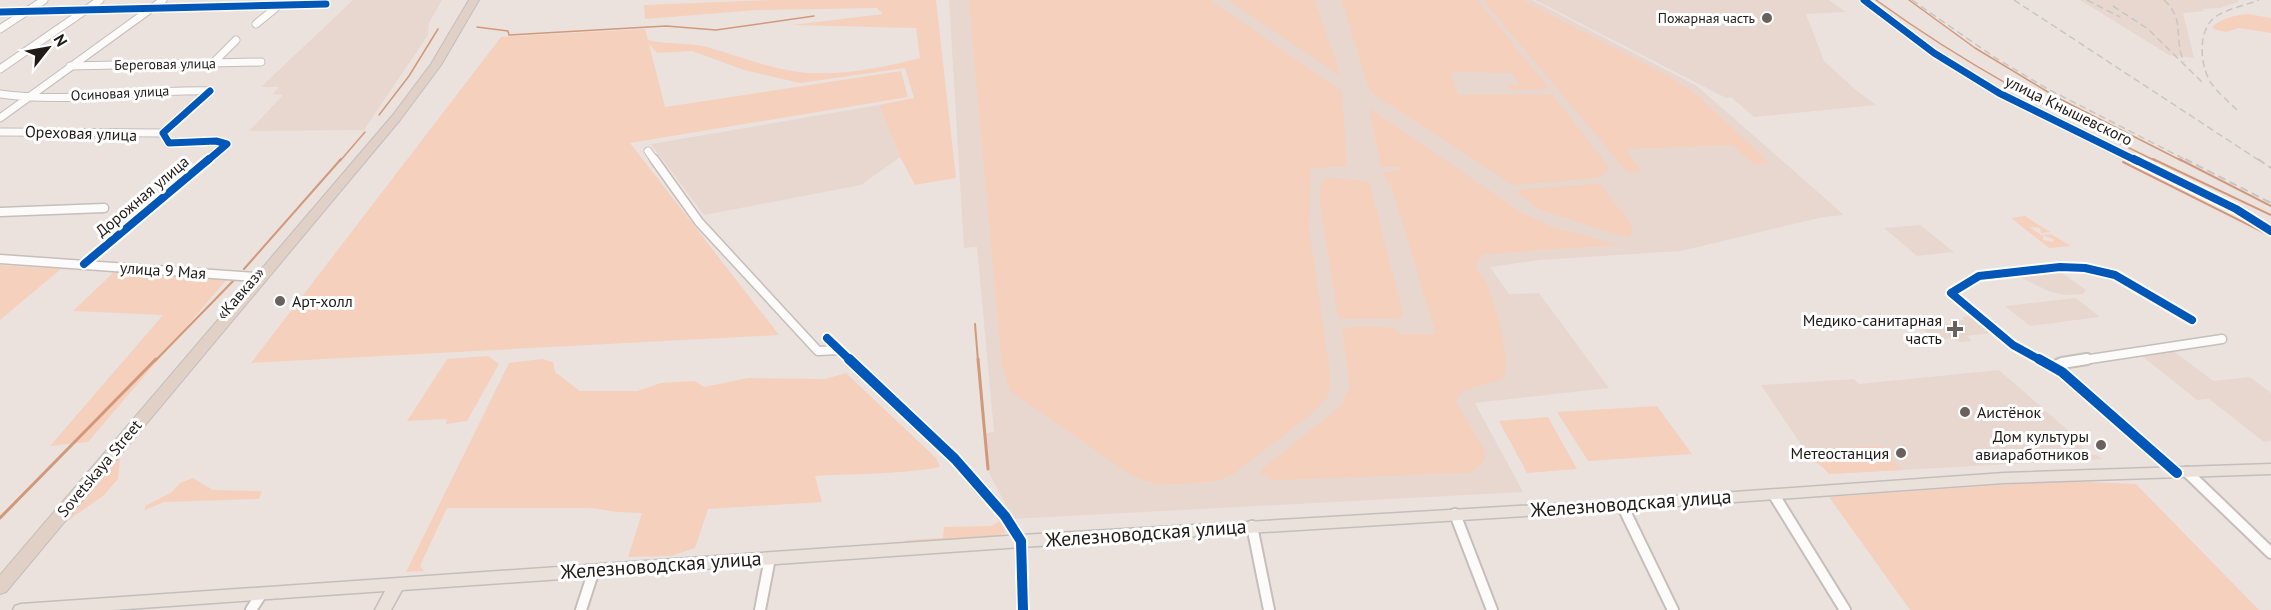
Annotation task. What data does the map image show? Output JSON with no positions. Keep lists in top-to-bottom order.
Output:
{
  "streets": {
    "highway": ["«Кавказ»", "Sovetskaya Street"],
    "main road": ["Железноводская улица"],
    "street": [
      "Береговая улица",
      "Осиновая улица",
      "улица Кнышевского",
      "Ореховая улица",
      "Дорожная улица",
      "улица 9 Мая"
    ]
  },
  "crossings": [
    ["Осиновая улица", "Ореховая улица"],
    ["Осиновая улица", "Дорожная улица"],
    ["Ореховая улица", "Дорожная улица"],
    ["Дорожная улица", "улица 9 Мая"],
    ["улица 9 Мая", "«Кавказ»"],
    ["«Кавказ»", "Sovetskaya Street"]
  ],
  "places": {
    "other": [
      "Пожарная часть",
      "Арт-холл",
      "Аистёнок",
      "Дом культуры авиаработников",
      "Метеостанция"
    ],
    "health": ["Медико-санитарная часть"]
  },
  "north": "top right"
}
